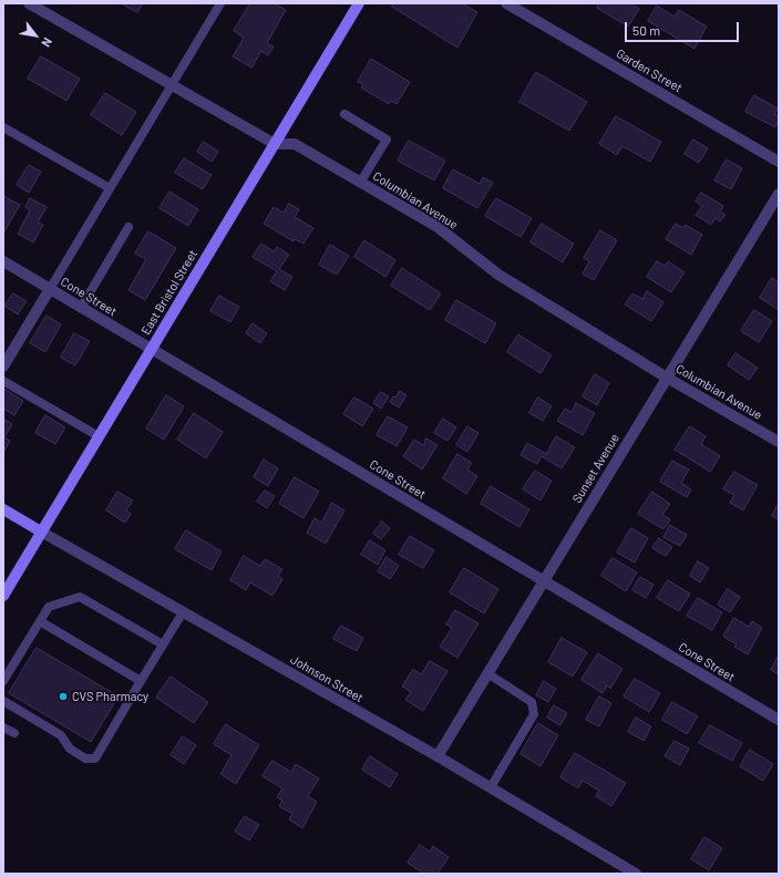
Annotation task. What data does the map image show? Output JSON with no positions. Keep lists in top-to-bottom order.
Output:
{
  "streets": {
    "main road": ["East Bristol Street", "Johnson Street"],
    "street": [
      "Garden Street",
      "Columbian Avenue",
      "Cone Street",
      "Sunset Avenue"
    ]
  },
  "crossings": [
    ["Columbian Avenue", "East Bristol Street"],
    ["Columbian Avenue", "Sunset Avenue"],
    ["East Bristol Street", "Cone Street"],
    ["East Bristol Street", "Johnson Street"],
    ["Cone Street", "Sunset Avenue"],
    ["Sunset Avenue", "Johnson Street"]
  ],
  "places": ["CVS Pharmacy"],
  "scale_bar": "50 m",
  "north": "bottom right"
}
